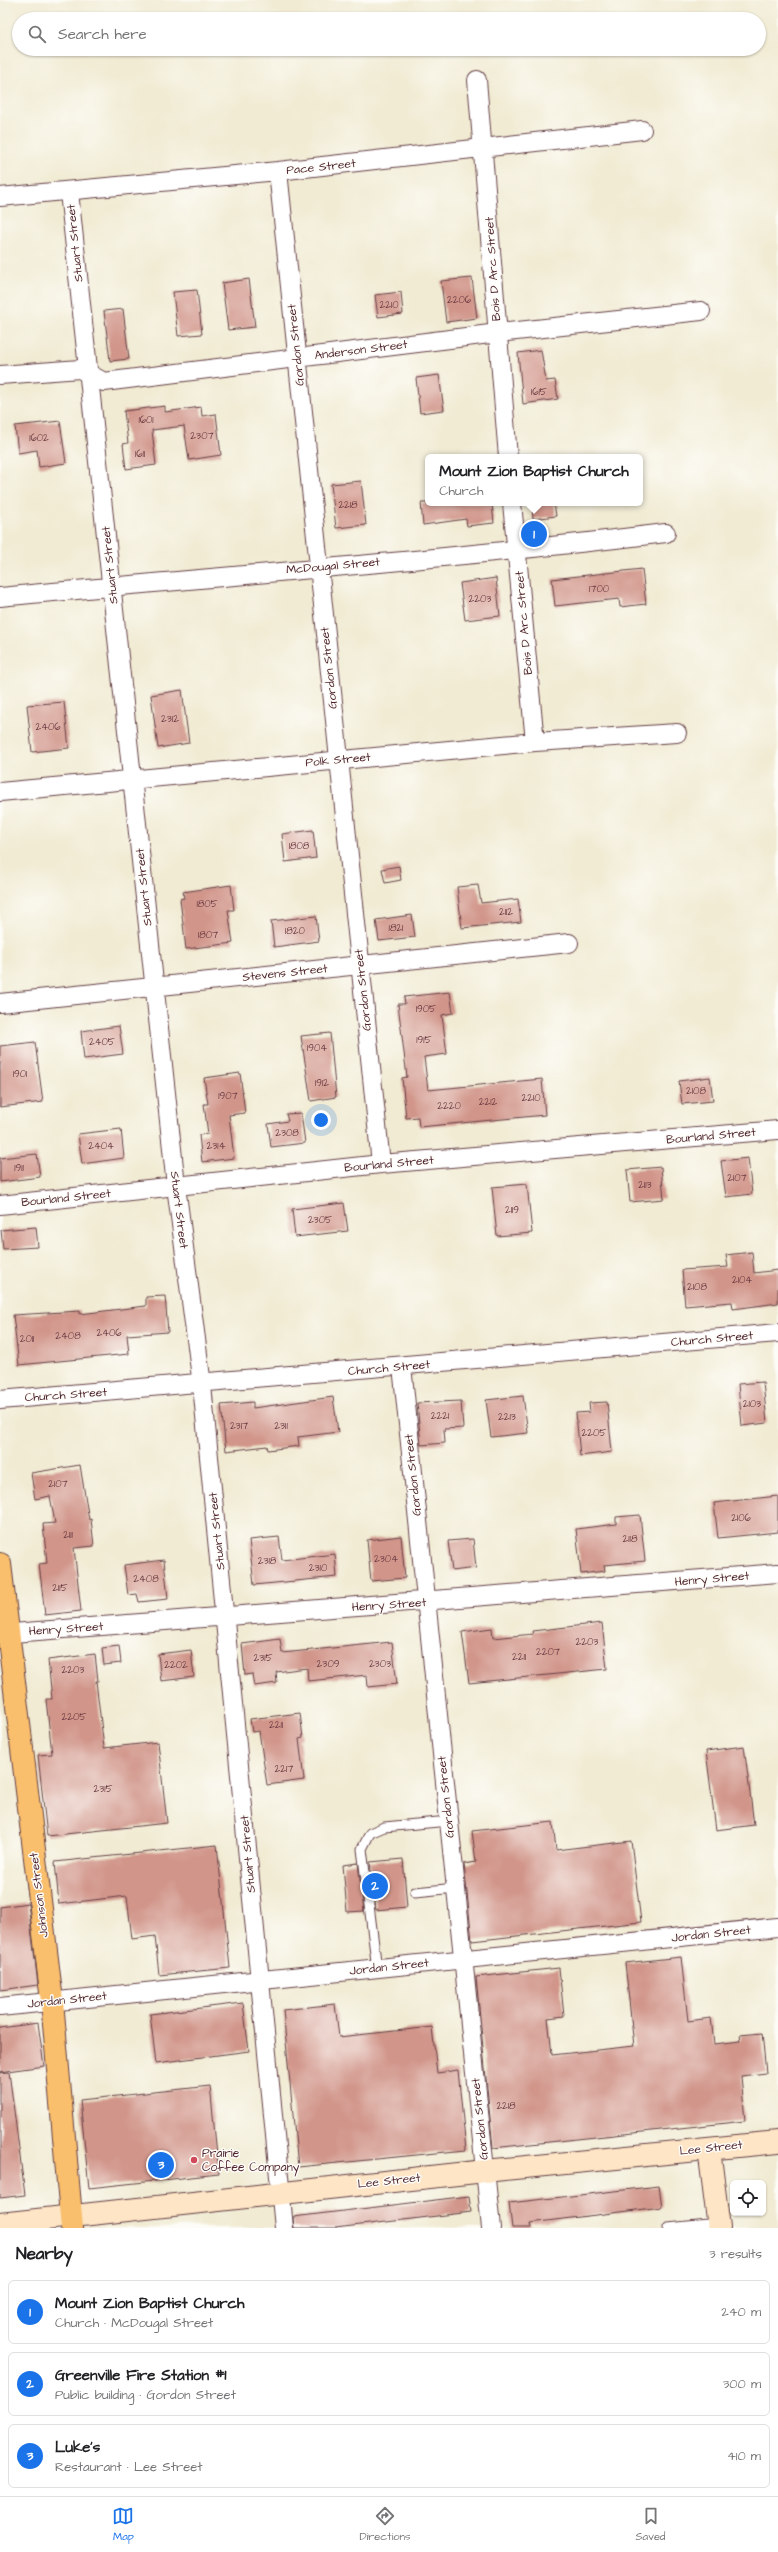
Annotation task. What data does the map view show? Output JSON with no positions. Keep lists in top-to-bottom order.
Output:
{
  "streets": {
    "main road": ["Johnson Street", "Lee Street"],
    "street": [
      "Pace Street",
      "Stuart Street",
      "Bois D Arc Street",
      "Gordon Street",
      "Anderson Street",
      "McDougal Street",
      "Polk Street",
      "Stevens Street",
      "Bourland Street",
      "Church Street",
      "Henry Street",
      "Jordan Street"
    ]
  },
  "crossings": [
    ["Pace Street", "Stuart Street"],
    ["Pace Street", "Bois D Arc Street"],
    ["Pace Street", "Gordon Street"],
    ["Stuart Street", "Anderson Street"],
    ["Stuart Street", "McDougal Street"],
    ["Stuart Street", "Polk Street"],
    ["Stuart Street", "Stevens Street"],
    ["Stuart Street", "Bourland Street"],
    ["Stuart Street", "Church Street"],
    ["Stuart Street", "Henry Street"],
    ["Stuart Street", "Jordan Street"],
    ["Stuart Street", "Lee Street"],
    ["Bois D Arc Street", "Anderson Street"],
    ["Bois D Arc Street", "McDougal Street"],
    ["Bois D Arc Street", "Polk Street"],
    ["Gordon Street", "Anderson Street"],
    ["Gordon Street", "McDougal Street"],
    ["Gordon Street", "Polk Street"],
    ["Gordon Street", "Stevens Street"],
    ["Gordon Street", "Bourland Street"],
    ["Gordon Street", "Church Street"],
    ["Gordon Street", "Henry Street"],
    ["Gordon Street", "Jordan Street"],
    ["Gordon Street", "Lee Street"],
    ["Henry Street", "Johnson Street"],
    ["Johnson Street", "Jordan Street"],
    ["Johnson Street", "Lee Street"]
  ],
  "places": ["Prairie Coffee Company"],
  "house_numbers": [
    "2206",
    "2210",
    "1615",
    "1601",
    "2307",
    "1602",
    "1611",
    "2218",
    "1700",
    "2203",
    "2312",
    "2406",
    "1808",
    "1805",
    "2112",
    "1821",
    "1820",
    "1807",
    "1905",
    "1915",
    "2405",
    "1904",
    "1901",
    "1912",
    "2108",
    "1907",
    "2210",
    "2212",
    "2220",
    "2308",
    "2404",
    "2314",
    "1911",
    "2107",
    "2113",
    "2119",
    "2305",
    "2104",
    "2108",
    "2406",
    "2408",
    "2011",
    "2103",
    "2221",
    "2213",
    "2317",
    "2311",
    "2205",
    "2107",
    "2106",
    "2111",
    "2118",
    "2304",
    "2318",
    "2310",
    "2408",
    "2115",
    "2203",
    "2207",
    "2211",
    "2315",
    "2309",
    "2303",
    "2202",
    "2203",
    "2205",
    "2211",
    "2217",
    "2315",
    "2218"
  ],
  "page": {
    "search": "Search here",
    "popup": ["Mount Zion Baptist Church", "Church"],
    "pins": ["1", "2", "3"],
    "heading": ["Nearby", "3 results"],
    "list": [
      {
        "mark": "1",
        "name": "Mount Zion Baptist Church",
        "note": "Church · McDougal Street",
        "value": "240 m"
      },
      {
        "mark": "2",
        "name": "Greenville Fire Station #1",
        "note": "Public building · Gordon Street",
        "value": "300 m"
      },
      {
        "mark": "3",
        "name": "Luke's",
        "note": "Restaurant · Lee Street",
        "value": "410 m"
      }
    ],
    "nav": ["Map", "Directions", "Saved"]
  }
}
